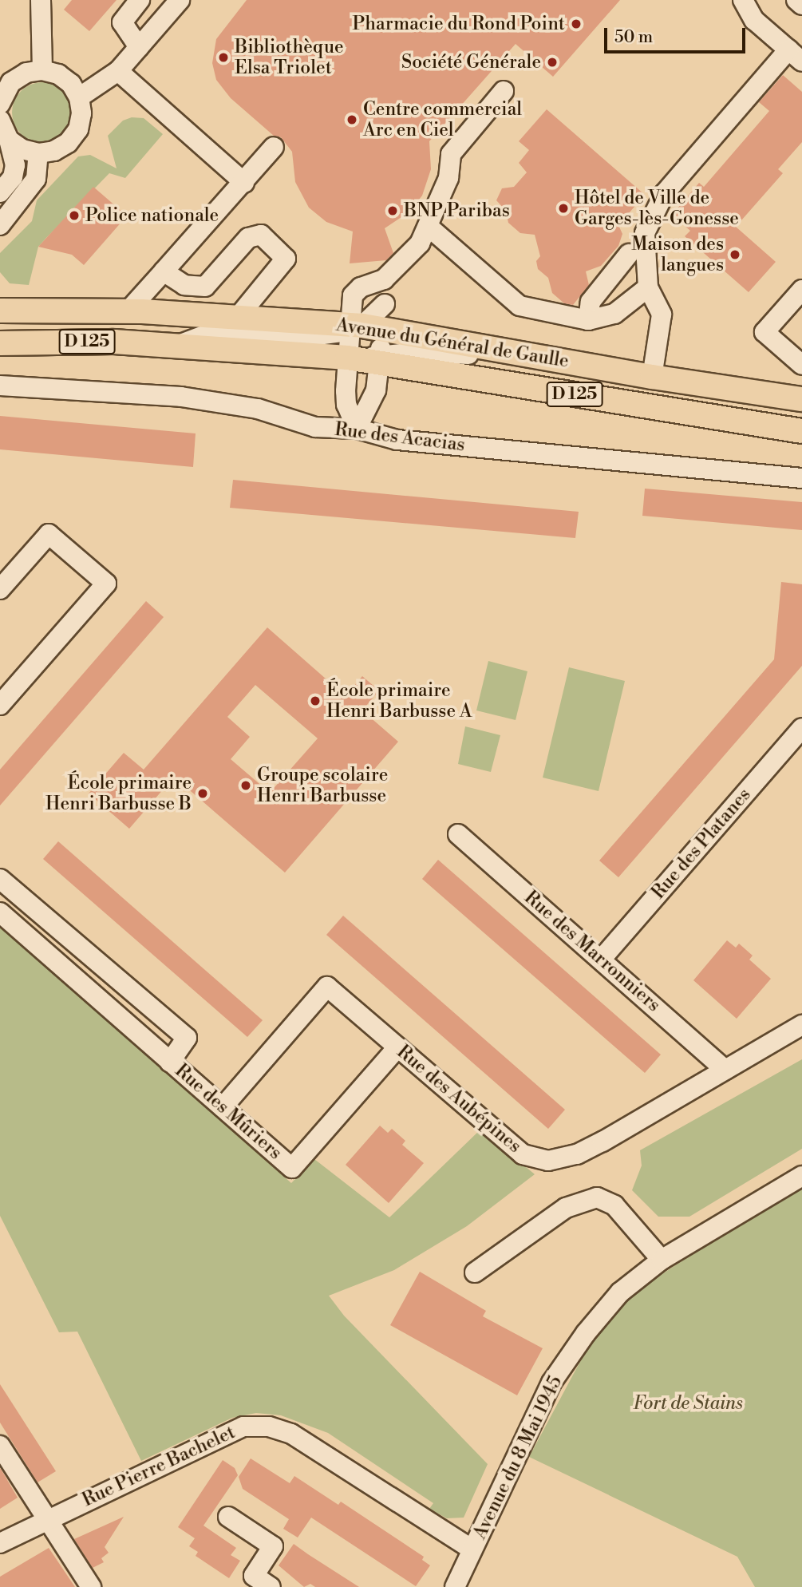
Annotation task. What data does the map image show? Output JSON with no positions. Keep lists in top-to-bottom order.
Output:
{
  "streets": {
    "main road": ["D 125", "Avenue du Général de Gaulle"],
    "street": [
      "Rue des Acacias",
      "Rue des Platanes",
      "Rue des Marronniers",
      "Rue des Aubépines",
      "Rue des Mûriers",
      "Avenue du 8 Mai 1945",
      "Rue Pierre Bachelet"
    ]
  },
  "crossings": [
    ["Rue des Platanes", "Rue des Marronniers"],
    ["Rue des Marronniers", "Rue des Aubépines"],
    ["Rue des Aubépines", "Rue des Mûriers"],
    ["Avenue du 8 Mai 1945", "Rue Pierre Bachelet"]
  ],
  "parks": ["Fort de Stains"],
  "places": [
    "Pharmacie du Rond Point",
    "Bibliothèque Elsa Triolet",
    "Société Générale",
    "Centre commercial Arc en Ciel",
    "Hôtel de Ville de Garges-lès-Gonesse",
    "BNP Paribas",
    "Police nationale",
    "Maison des langues",
    "École primaire Henri Barbusse A",
    "Groupe scolaire Henri Barbusse",
    "École primaire Henri Barbusse B"
  ],
  "scale_bar": "50 m"
}
